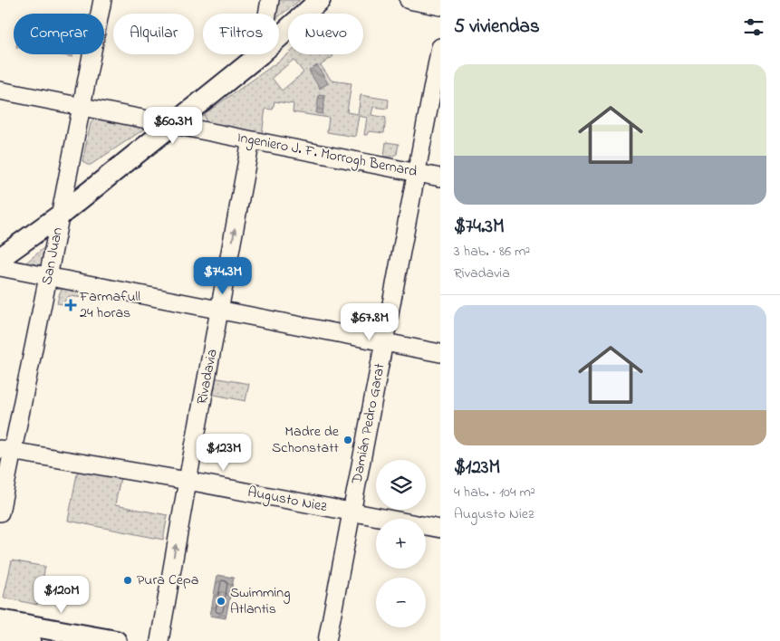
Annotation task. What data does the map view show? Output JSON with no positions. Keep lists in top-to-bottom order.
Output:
{
  "streets": {
    "street": [
      "Ingeniero J. F. Morrogh Bernard",
      "San Juan",
      "Rivadavia",
      "Damián Pedro Garat",
      "Augusto Niez"
    ]
  },
  "crossings": [
    ["Ingeniero J. F. Morrogh Bernard", "San Juan"],
    ["Ingeniero J. F. Morrogh Bernard", "Rivadavia"],
    ["Ingeniero J. F. Morrogh Bernard", "Damián Pedro Garat"],
    ["San Juan", "Augusto Niez"],
    ["Rivadavia", "Augusto Niez"],
    ["Damián Pedro Garat", "Augusto Niez"]
  ],
  "one_way": ["Rivadavia"],
  "places": {
    "health": ["Farmafull 24 horas"],
    "other": ["Madre de Schonstatt", "Pura Cepa", "Swimming Atlantis"]
  },
  "page": {
    "heading": "5 viviendas",
    "chip": [
      "Comprar",
      "Alquilar",
      "Filtros",
      "Nuevo"
    ],
    "list": [
      {
        "name": "$74.3M",
        "note": "3 hab. · 86 m² · Rivadavia"
      },
      {
        "name": "$123M",
        "note": "4 hab. · 104 m² · Augusto Niez"
      }
    ],
    "price": [
      "$60.3M",
      "$74.3M",
      "$67.8M",
      "$123M",
      "$120M"
    ],
    "map_buttons": ["+", "−"]
  }
}
